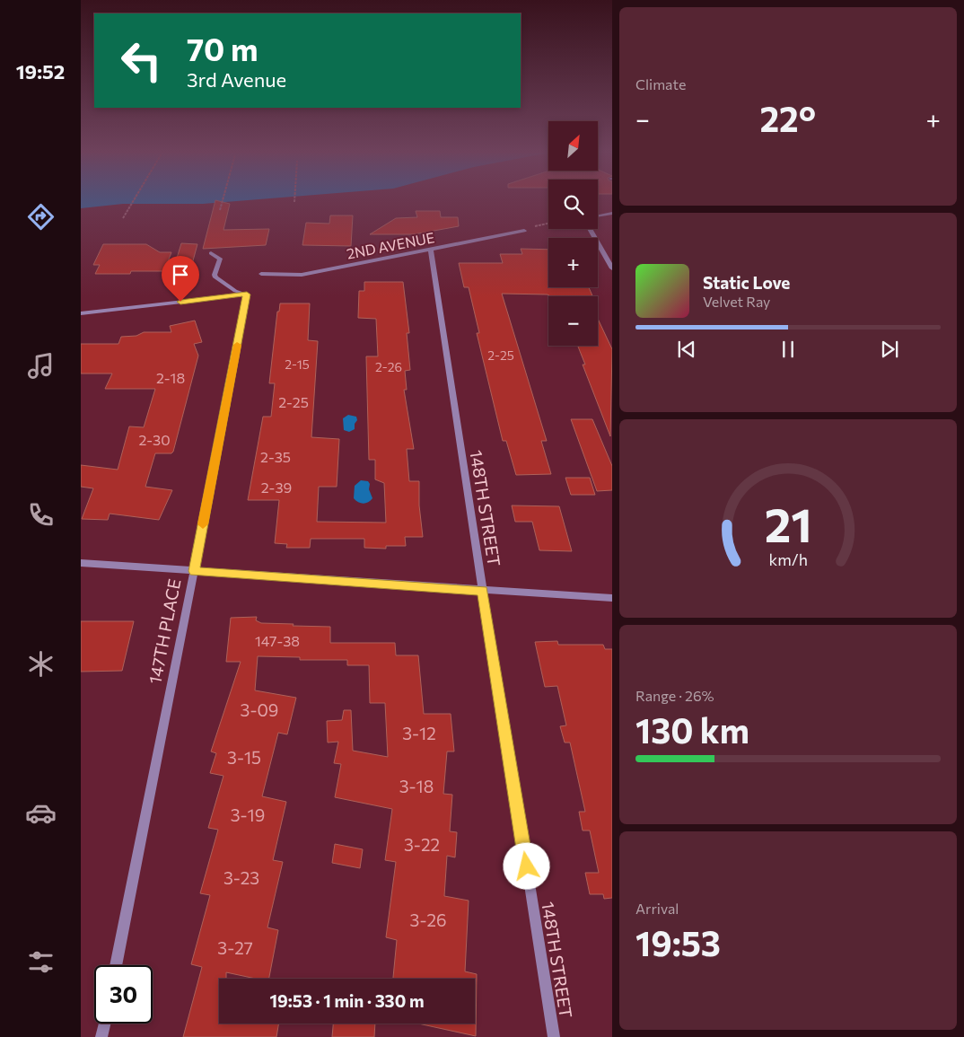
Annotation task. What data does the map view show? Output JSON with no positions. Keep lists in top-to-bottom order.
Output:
{
  "streets": {
    "street": ["2ND AVENUE", "148TH STREET", "147TH PLACE"]
  },
  "crossings": [
    ["2ND AVENUE", "148TH STREET"]
  ],
  "house_numbers": [
    "2-25",
    "2-15",
    "2-26",
    "2-18",
    "2-25",
    "2-30",
    "2-35",
    "2-39",
    "147-38",
    "3-09",
    "3-12",
    "3-15",
    "3-18",
    "3-19",
    "3-22",
    "3-23",
    "3-26",
    "3-27"
  ],
  "north": "top right",
  "page": {
    "tabs": "19:52",
    "tile": [
      "Climate",
      ["Range · 26%", "130 km"],
      ["Arrival", "19:53"]
    ],
    "turn": ["70 m", "3rd Avenue"],
    "heat": ["−", "22°", "+"],
    "map_buttons": ["+", "−"],
    "song": ["Static Love", "Velvet Ray"],
    "limit": "30",
    "trip": "19:53 · 1 min · 330 m",
    "gauge": ["21", "km/h"]
  }
}
